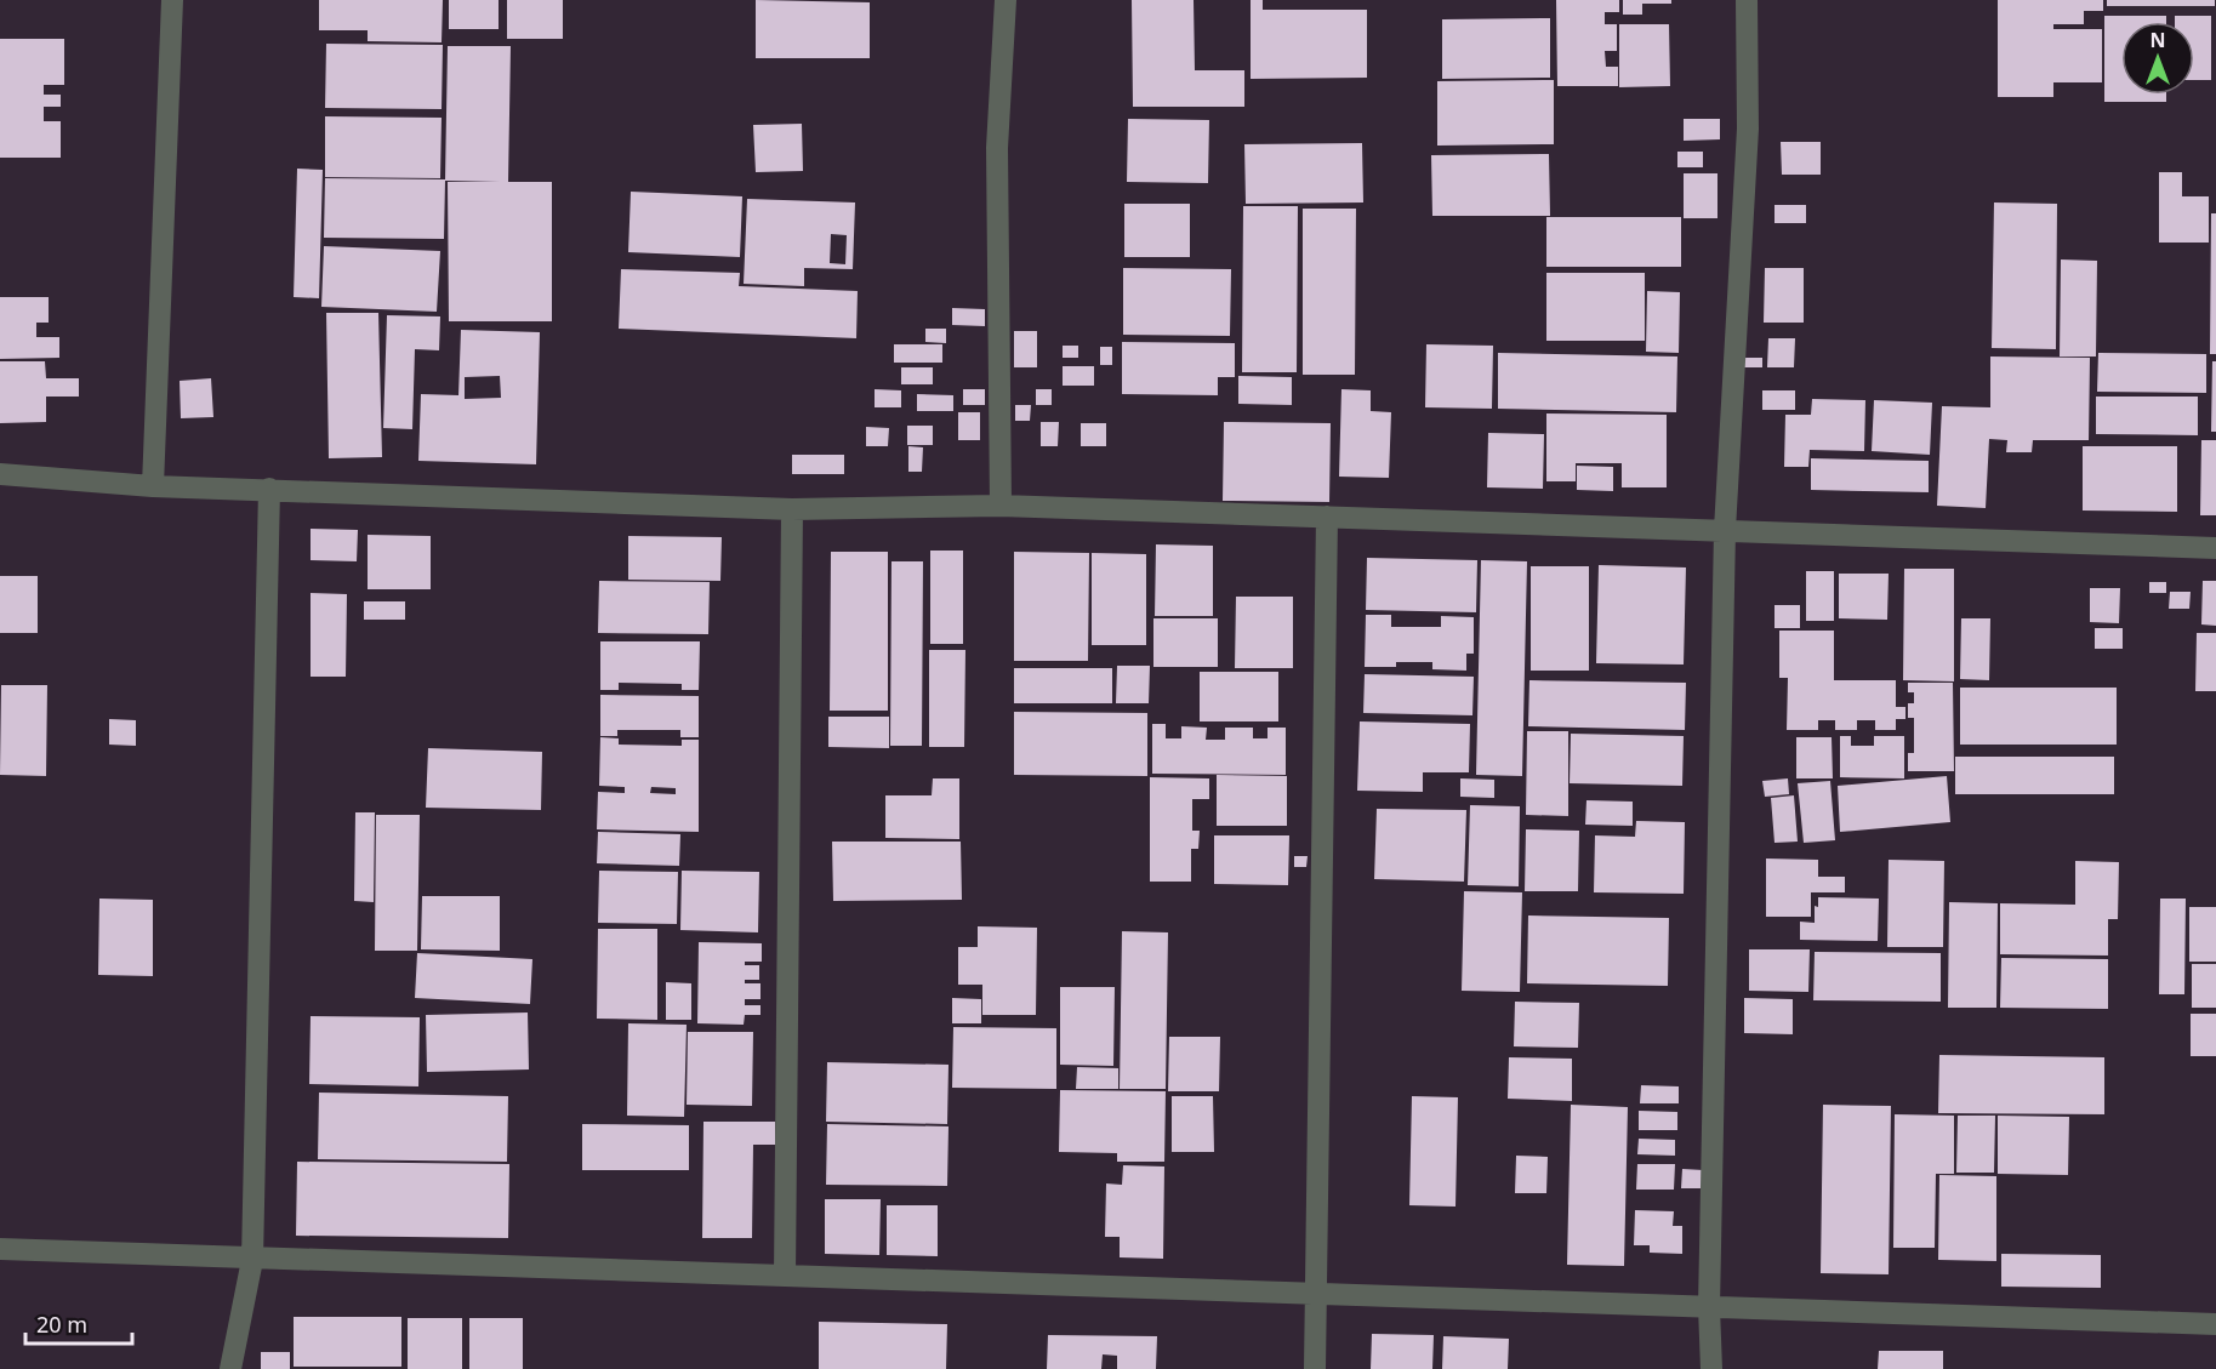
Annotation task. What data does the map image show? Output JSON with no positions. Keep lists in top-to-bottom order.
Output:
{
  "scale_bar": "20 m",
  "north": "top"
}
